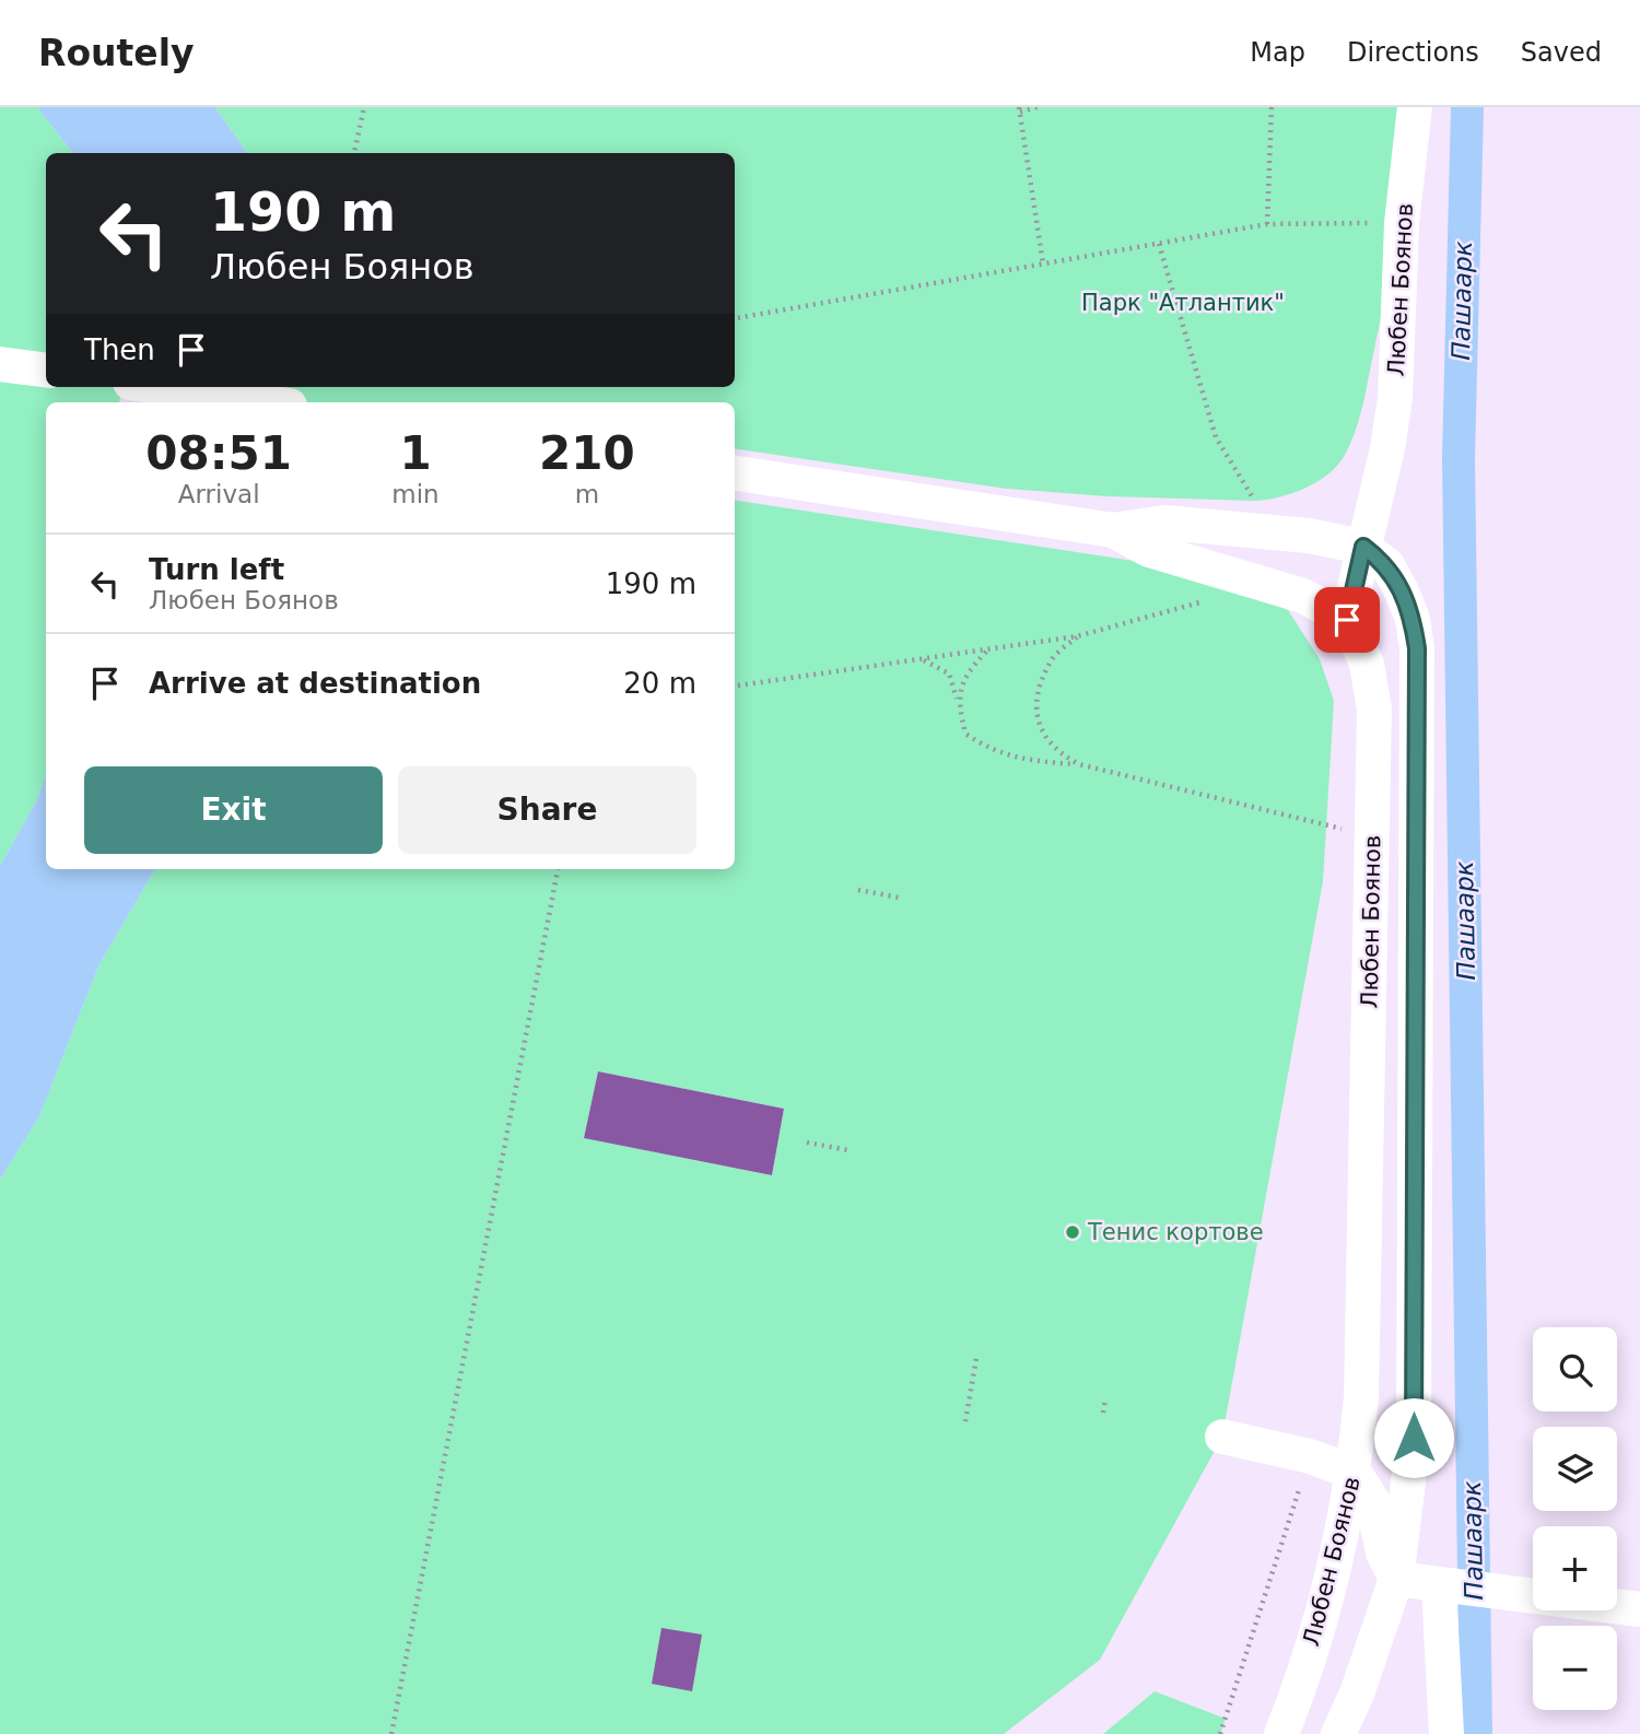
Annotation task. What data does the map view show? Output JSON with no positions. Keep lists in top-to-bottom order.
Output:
{
  "streets": {
    "street": ["Любен Боянов"]
  },
  "water": ["Пашаарк"],
  "parks": ["Парк \"Атлантик\""],
  "places": ["Тенис кортове"],
  "page": {
    "header": "Routely",
    "nav": ["Map", "Directions", "Saved"],
    "turn": ["190 m", "Любен Боянов"],
    "then": "Then",
    "eta": [
      "08:51",
      "Arrival",
      "1",
      "min",
      "210",
      "m"
    ],
    "list": [
      {
        "name": "Turn left",
        "note": "Любен Боянов",
        "value": "190 m"
      },
      {
        "name": "Arrive at destination",
        "value": "20 m"
      }
    ],
    "buttons": ["Exit", "Share"],
    "map_buttons": ["+", "−"]
  }
}
